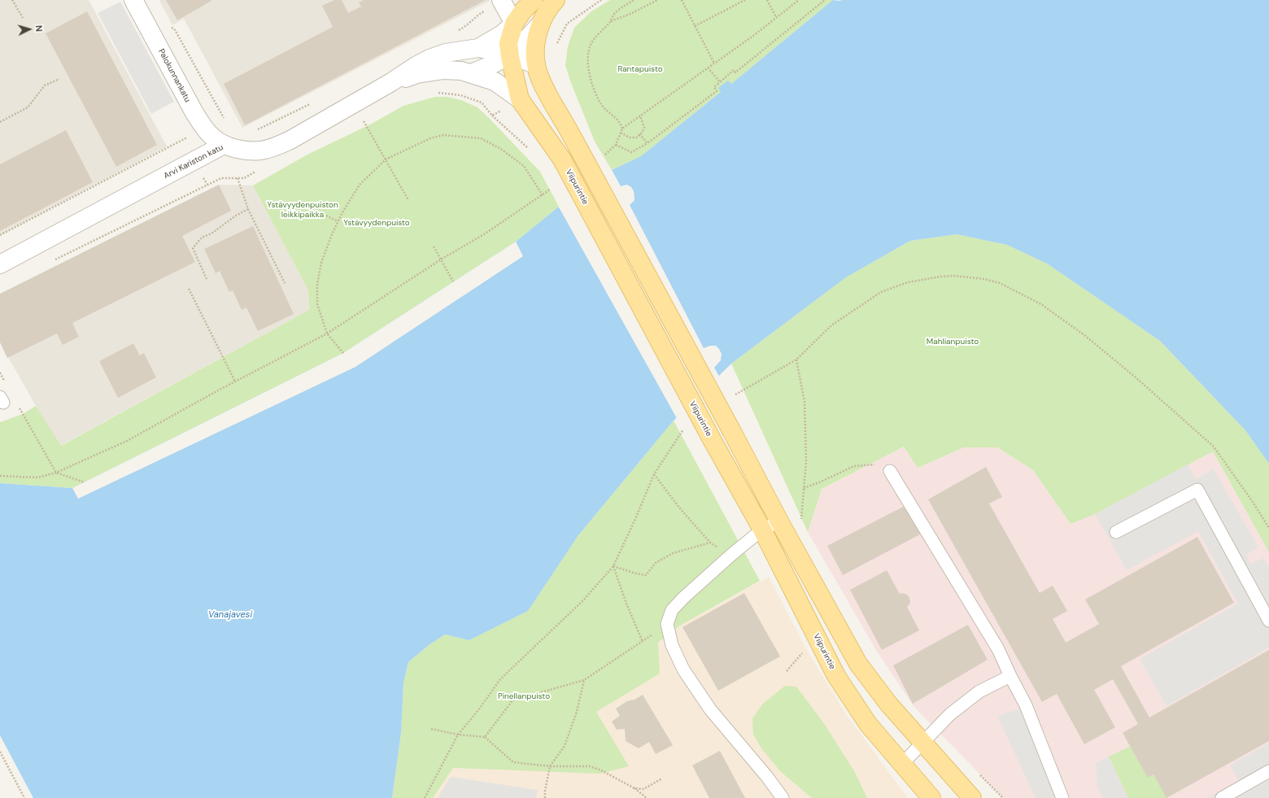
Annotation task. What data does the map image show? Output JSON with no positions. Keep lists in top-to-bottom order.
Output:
{
  "streets": {
    "main road": ["Arvi Kariston katu", "Viipurintie"],
    "street": ["Palokunnankatu"]
  },
  "crossings": [
    ["Palokunnankatu", "Arvi Kariston katu"],
    ["Arvi Kariston katu", "Viipurintie"]
  ],
  "water": ["Vanajavesi"],
  "parks": [
    "Rantapuisto",
    "Ystävyydenpuiston leikkipaikka",
    "Ystävyydenpuisto",
    "Mahlianpuisto",
    "Pinellanpuisto"
  ],
  "north": "right"
}
